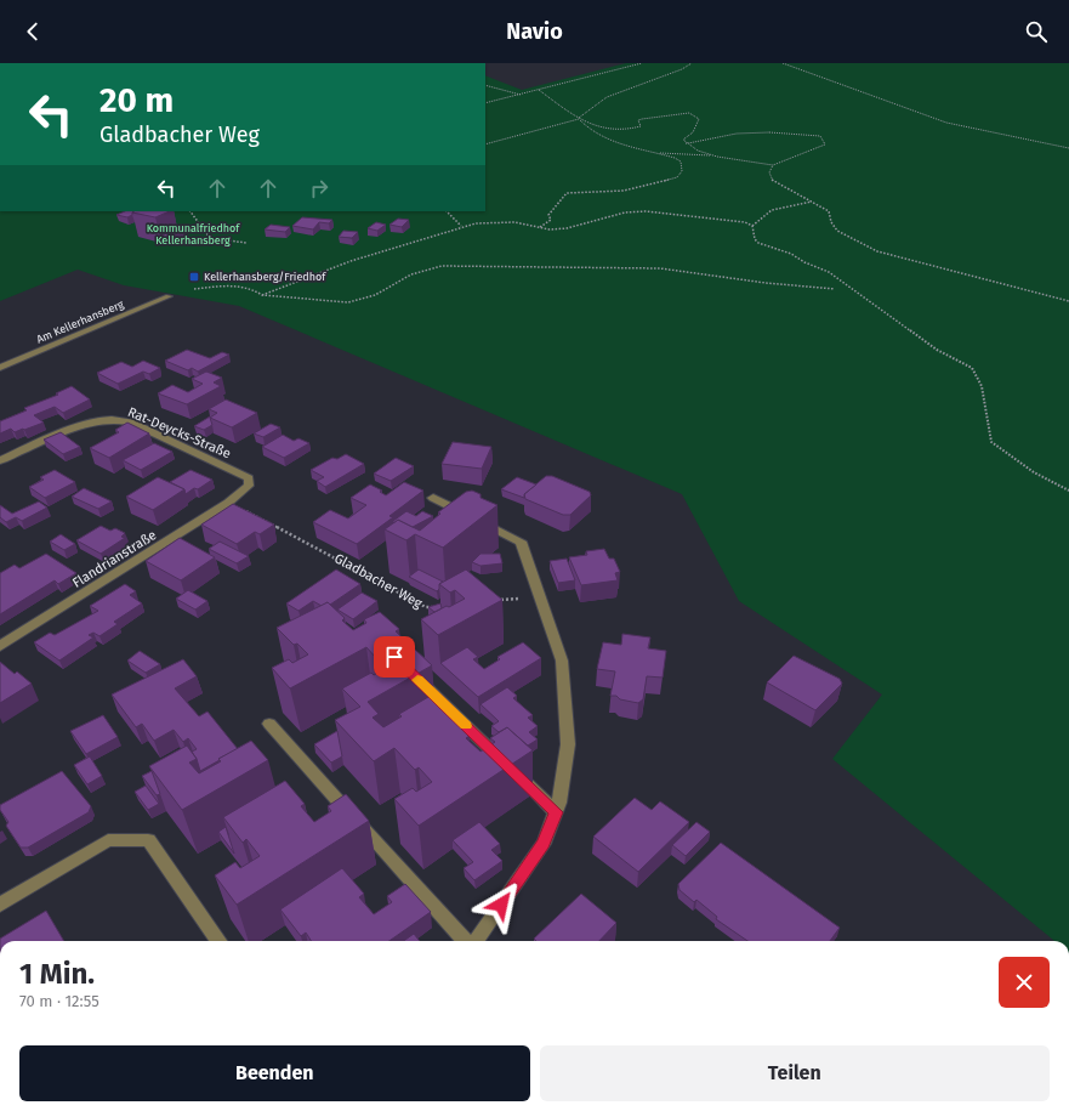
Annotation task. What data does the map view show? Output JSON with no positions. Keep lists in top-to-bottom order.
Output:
{
  "streets": {
    "street": ["Am Kellerhansberg", "Rat-Deycks-Straße", "Flandrianstraße"],
    "path": ["Gladbacher Weg"]
  },
  "crossings": [
    ["Rat-Deycks-Straße", "Flandrianstraße"],
    ["Flandrianstraße", "Gladbacher Weg"]
  ],
  "parks": ["Kommunalfriedhof Kellerhansberg"],
  "places": {
    "transit": ["Kellerhansberg/Friedhof"]
  },
  "page": {
    "header": "Navio",
    "turn": ["20 m", "Gladbacher Weg"],
    "heading": ["1 Min.", "70 m · 12:55"],
    "buttons": ["Beenden", "Teilen"]
  }
}
